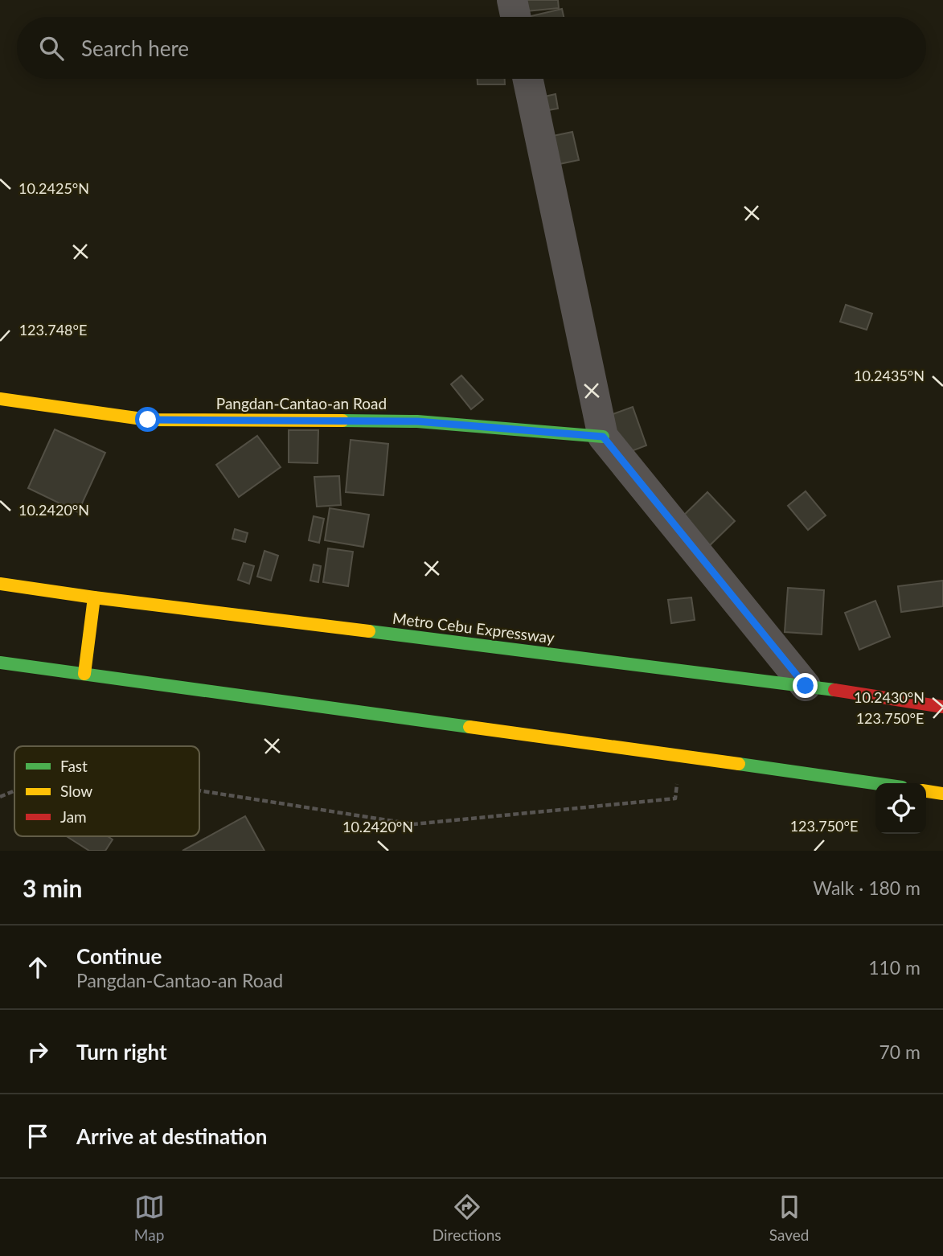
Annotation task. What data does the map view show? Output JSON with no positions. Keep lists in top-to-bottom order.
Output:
{
  "streets": {
    "main road": ["Pangdan-Cantao-an Road", "Metro Cebu Expressway"]
  },
  "legend": ["Fast", "Slow", "Jam"],
  "page": {
    "search": "Search here",
    "heading": ["3 min", "Walk · 180 m"],
    "list": [
      ["Continue", "Pangdan-Cantao-an Road", "110 m"],
      ["Turn right", "70 m"],
      "Arrive at destination"
    ],
    "nav": ["Map", "Directions", "Saved"]
  },
  "coordinates": [
    "10.2425°N",
    "123.748°E",
    "10.2435°N",
    "10.2420°N",
    "10.2430°N",
    "123.750°E"
  ]
}
